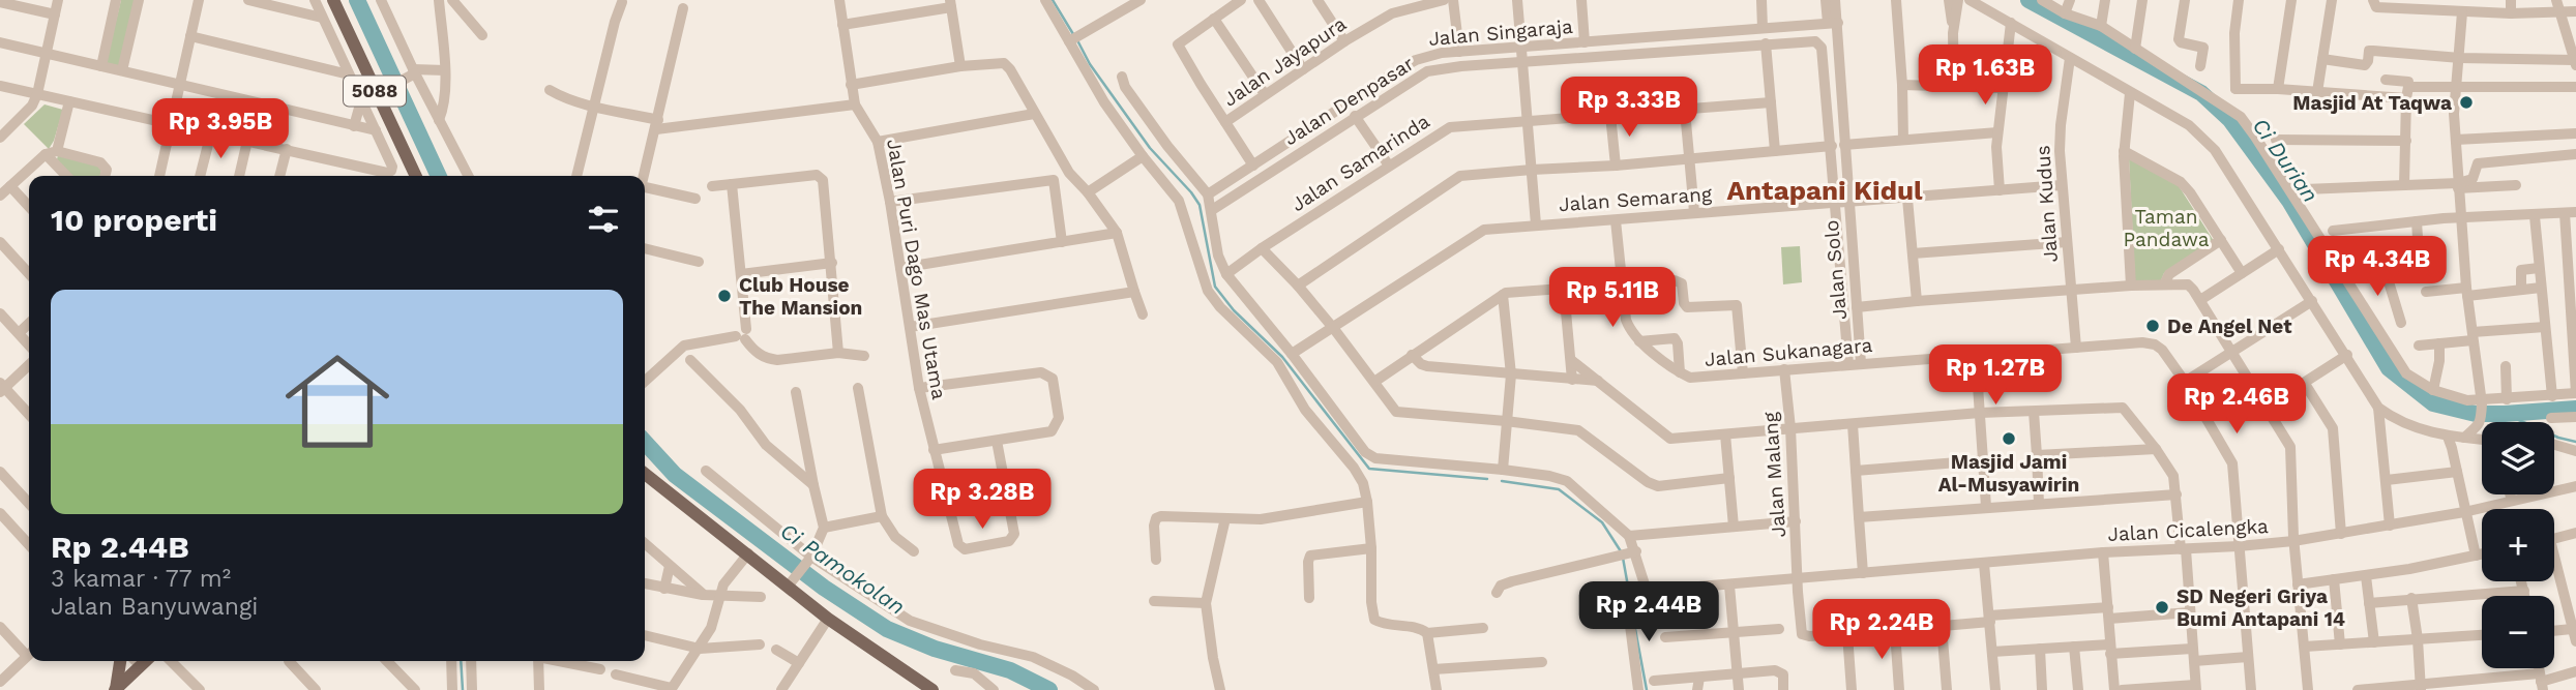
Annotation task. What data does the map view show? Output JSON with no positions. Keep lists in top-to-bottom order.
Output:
{
  "streets": {
    "main road": ["5088"],
    "street": [
      "Jalan Singaraja",
      "Jalan Jayapura",
      "Jalan Denpasar",
      "Jalan Samarinda",
      "Jalan Semarang",
      "Jalan Kudus",
      "Jalan Puri Dago Mas Utama",
      "Jalan Solo",
      "Jalan Sukanagara",
      "Jalan Malang",
      "Jalan Cicalengka"
    ]
  },
  "crossings": [
    ["Jalan Singaraja", "Jalan Denpasar"],
    ["Jalan Singaraja", "Jalan Solo"],
    ["Jalan Semarang", "Jalan Kudus"],
    ["Jalan Semarang", "Jalan Solo"],
    ["Jalan Semarang", "Jalan Sukanagara"],
    ["Jalan Kudus", "Jalan Sukanagara"],
    ["Jalan Solo", "Jalan Sukanagara"],
    ["Jalan Sukanagara", "Jalan Malang"],
    ["Jalan Sukanagara", "Jalan Cicalengka"],
    ["Jalan Malang", "Jalan Cicalengka"]
  ],
  "districts": ["Antapani Kidul"],
  "water": ["Ci Durian", "Ci Pamokolan"],
  "parks": ["Taman Pandawa"],
  "places": [
    "Masjid At Taqwa",
    "Club House The Mansion",
    "De Angel Net",
    "Masjid Jami Al-Musyawirin",
    "SD Negeri Griya Bumi Antapani 14"
  ],
  "page": {
    "price": [
      "Rp 1.63B",
      "Rp 3.33B",
      "Rp 3.95B",
      "Rp 4.34B",
      "Rp 5.11B",
      "Rp 1.27B",
      "Rp 2.46B",
      "Rp 3.28B",
      "Rp 2.44B",
      "Rp 2.24B"
    ],
    "heading": "10 properti",
    "list": [
      {
        "name": "Rp 2.44B",
        "note": "3 kamar · 77 m² · Jalan Banyuwangi"
      }
    ],
    "map_buttons": ["+", "−"]
  }
}
